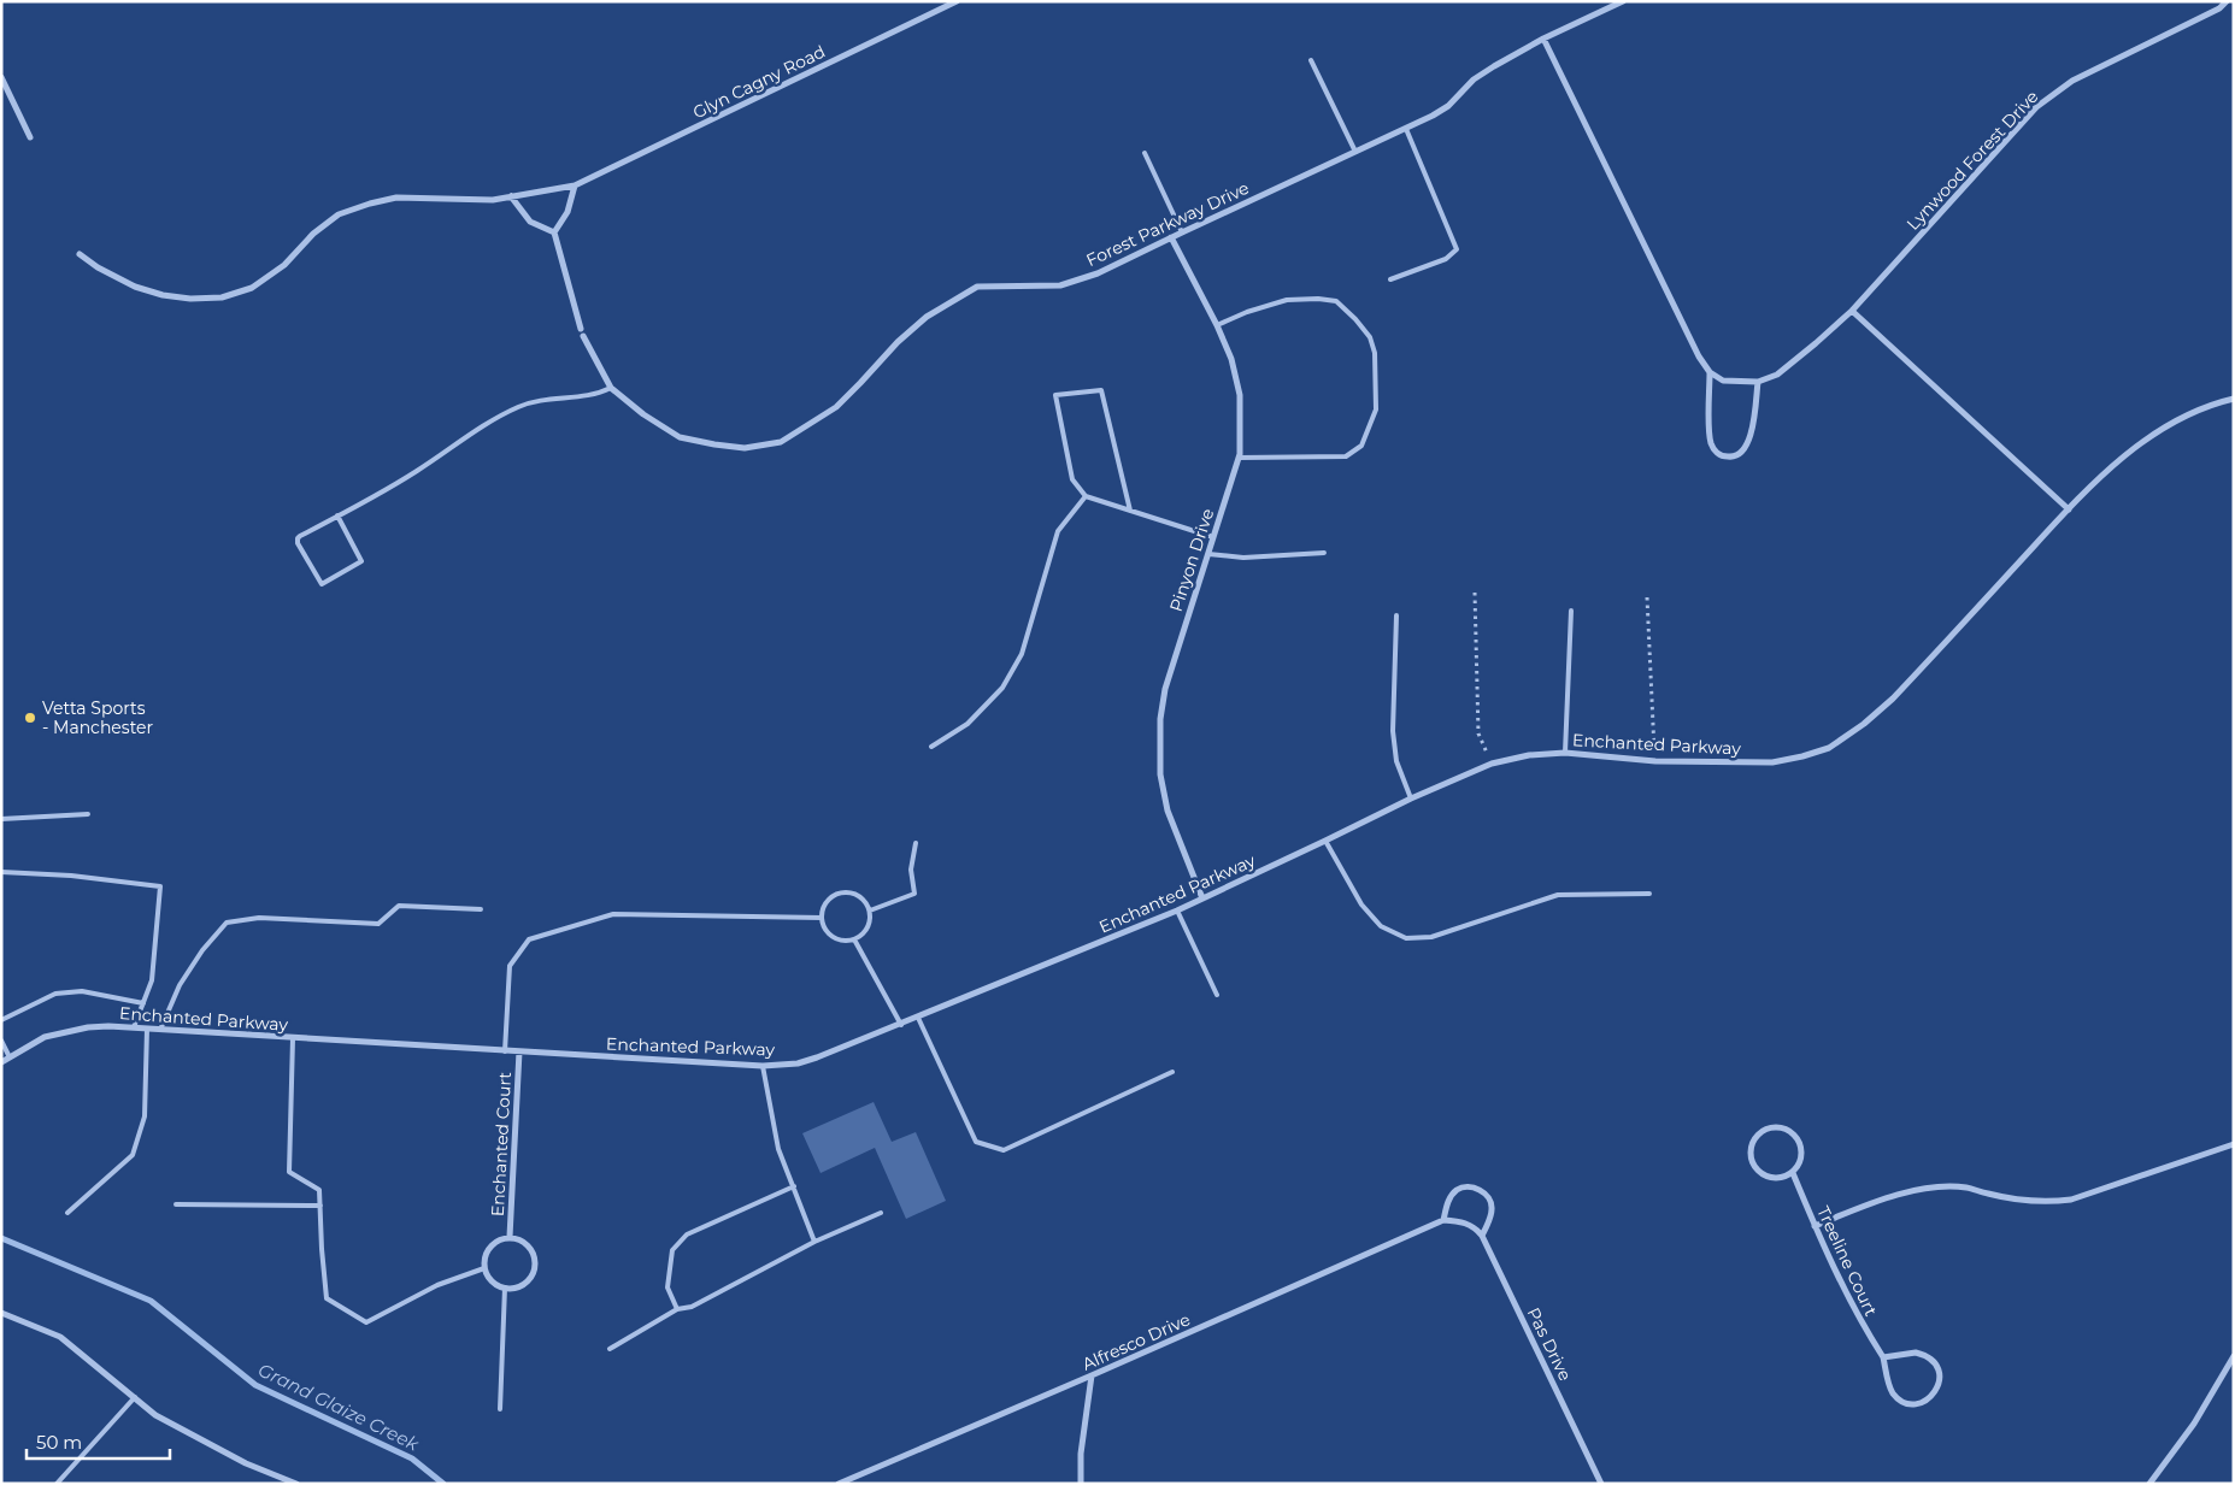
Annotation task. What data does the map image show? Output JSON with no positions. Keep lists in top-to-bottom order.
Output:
{
  "streets": {
    "street": [
      "Glyn Cagny Road",
      "Lynwood Forest Drive",
      "Forest Parkway Drive",
      "Pinyon Drive",
      "Enchanted Parkway",
      "Enchanted Court",
      "Treeline Court",
      "Alfresco Drive",
      "Pas Drive"
    ]
  },
  "crossings": [
    ["Forest Parkway Drive", "Pinyon Drive"],
    ["Pinyon Drive", "Enchanted Parkway"],
    ["Enchanted Parkway", "Enchanted Court"],
    ["Alfresco Drive", "Pas Drive"]
  ],
  "water": ["Grand Glaize Creek"],
  "places": ["Vetta Sports - Manchester"],
  "scale_bar": "50 m"
}
